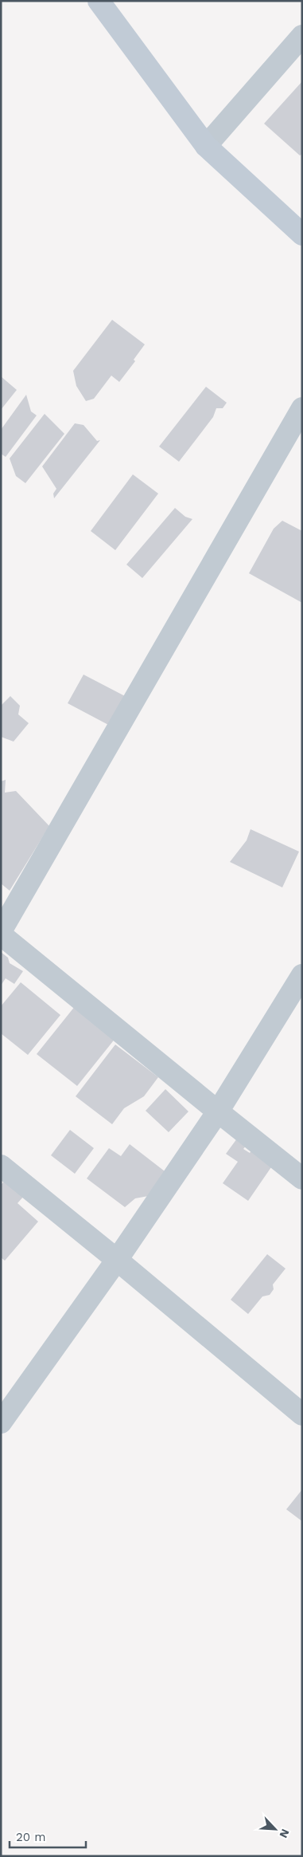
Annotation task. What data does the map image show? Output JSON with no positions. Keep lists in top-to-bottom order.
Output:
{
  "scale_bar": "20 m",
  "north": "bottom right"
}
